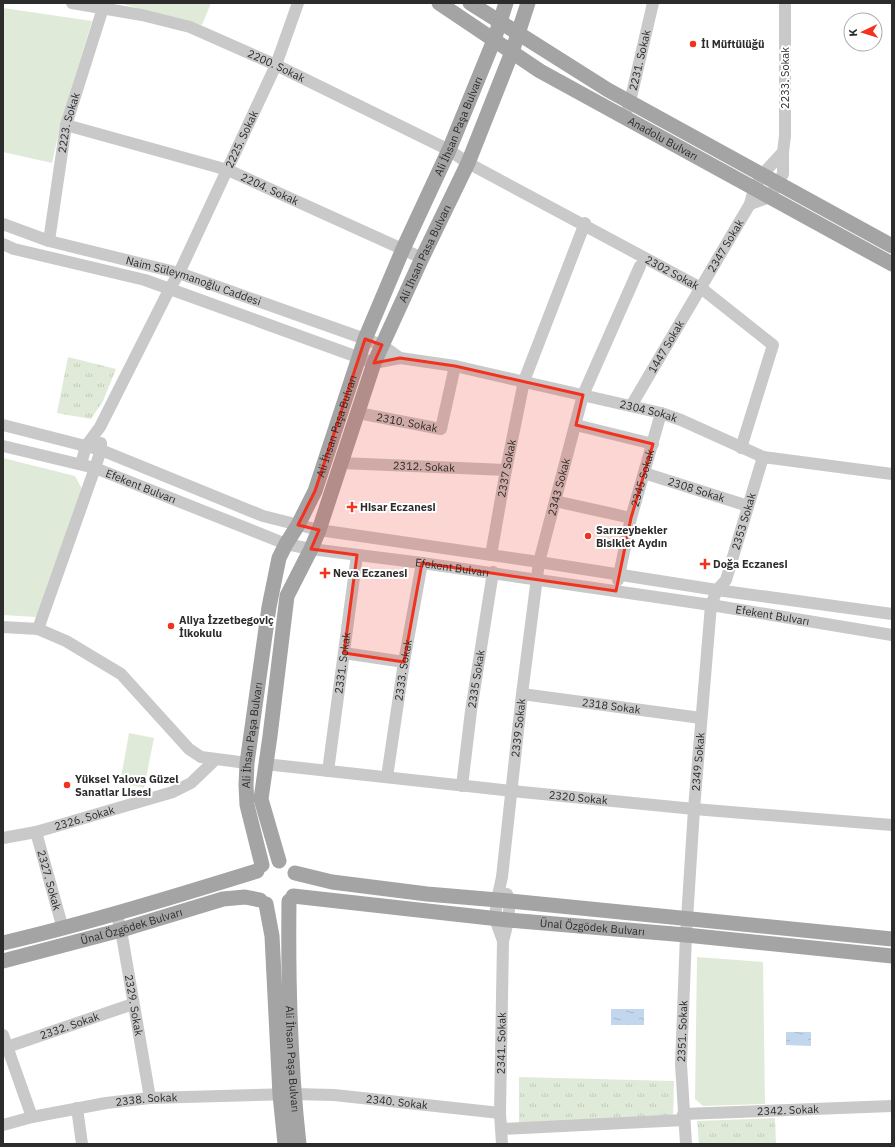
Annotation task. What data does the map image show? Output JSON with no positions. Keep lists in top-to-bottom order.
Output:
{
  "streets": {
    "main road": [
      "Ali İhsan Paşa Bulvarı",
      "Anadolu Bulvarı",
      "Ali Ihsan Pasa Bulvarı",
      "Ünal Özgödek Bulvarı"
    ],
    "street": [
      "2231. Sokak",
      "2200. Sokak",
      "2233. Sokak",
      "2223. Sokak",
      "2225. Sokak",
      "2204. Sokak",
      "2347 Sokak",
      "2302 Sokak",
      "Naim Süleymanoğlu Caddesi",
      "1447 Sokak",
      "2304 Sokak",
      "2310. Sokak",
      "2312. Sokak",
      "2337 Sokak",
      "2345 Sokak",
      "Efekent Bulvarı",
      "2343 Sokak",
      "2308 Sokak",
      "2353 Sokak",
      "2331. Sokak",
      "2333. Sokak",
      "2335 Sokak",
      "2318 Sokak",
      "2339 Sokak",
      "2349 Sokak",
      "2320 Sokak",
      "2326. Sokak",
      "2327. Sokak",
      "2329. Sokak",
      "2332. Sokak",
      "2351. Sokak",
      "2341. Sokak",
      "2338. Sokak",
      "2340. Sokak",
      "2342. Sokak"
    ]
  },
  "crossings": [
    ["2231. Sokak", "Anadolu Bulvarı"],
    ["2200. Sokak", "2223. Sokak"],
    ["2200. Sokak", "Ali İhsan Paşa Bulvarı"],
    ["2200. Sokak", "2225. Sokak"],
    ["2200. Sokak", "Ali Ihsan Pasa Bulvarı"],
    ["2200. Sokak", "2302 Sokak"],
    ["2233. Sokak", "Anadolu Bulvarı"],
    ["2223. Sokak", "2204. Sokak"],
    ["2223. Sokak", "Naim Süleymanoğlu Caddesi"],
    ["Ali İhsan Paşa Bulvarı", "Anadolu Bulvarı"],
    ["Ali İhsan Paşa Bulvarı", "2204. Sokak"],
    ["Ali İhsan Paşa Bulvarı", "Ali Ihsan Pasa Bulvarı"],
    ["Ali İhsan Paşa Bulvarı", "2302 Sokak"],
    ["Ali İhsan Paşa Bulvarı", "Naim Süleymanoğlu Caddesi"],
    ["Ali İhsan Paşa Bulvarı", "2310. Sokak"],
    ["Ali İhsan Paşa Bulvarı", "2312. Sokak"],
    ["Ali İhsan Paşa Bulvarı", "Efekent Bulvarı"],
    ["Ali İhsan Paşa Bulvarı", "2320 Sokak"],
    ["Ali İhsan Paşa Bulvarı", "Ünal Özgödek Bulvarı"],
    ["Ali İhsan Paşa Bulvarı", "2338. Sokak"],
    ["Ali İhsan Paşa Bulvarı", "2340. Sokak"],
    ["Anadolu Bulvarı", "2347 Sokak"],
    ["2225. Sokak", "2204. Sokak"],
    ["2225. Sokak", "Naim Süleymanoğlu Caddesi"],
    ["2225. Sokak", "Efekent Bulvarı"],
    ["2204. Sokak", "Ali Ihsan Pasa Bulvarı"],
    ["2347 Sokak", "2302 Sokak"],
    ["2347 Sokak", "1447 Sokak"],
    ["Ali Ihsan Pasa Bulvarı", "2302 Sokak"],
    ["Ali Ihsan Pasa Bulvarı", "Naim Süleymanoğlu Caddesi"],
    ["2302 Sokak", "1447 Sokak"],
    ["2302 Sokak", "2304 Sokak"],
    ["2302 Sokak", "2337 Sokak"],
    ["Naim Süleymanoğlu Caddesi", "2304 Sokak"],
    ["1447 Sokak", "2304 Sokak"],
    ["2304 Sokak", "2310. Sokak"],
    ["2304 Sokak", "2337 Sokak"],
    ["2304 Sokak", "2345 Sokak"],
    ["2304 Sokak", "2343 Sokak"],
    ["2304 Sokak", "2353 Sokak"],
    ["2312. Sokak", "2337 Sokak"],
    ["2337 Sokak", "Efekent Bulvarı"],
    ["2345 Sokak", "Efekent Bulvarı"],
    ["2345 Sokak", "2308 Sokak"],
    ["Efekent Bulvarı", "2343 Sokak"],
    ["Efekent Bulvarı", "2353 Sokak"],
    ["Efekent Bulvarı", "2331. Sokak"],
    ["Efekent Bulvarı", "2333. Sokak"],
    ["Efekent Bulvarı", "2335 Sokak"],
    ["Efekent Bulvarı", "2339 Sokak"],
    ["Efekent Bulvarı", "2349 Sokak"],
    ["2343 Sokak", "2339 Sokak"],
    ["2308 Sokak", "2353 Sokak"],
    ["2353 Sokak", "2349 Sokak"],
    ["2331. Sokak", "2320 Sokak"],
    ["2333. Sokak", "2320 Sokak"],
    ["2335 Sokak", "2320 Sokak"],
    ["2318 Sokak", "2339 Sokak"],
    ["2318 Sokak", "2349 Sokak"],
    ["2339 Sokak", "2320 Sokak"],
    ["2339 Sokak", "Ünal Özgödek Bulvarı"],
    ["2349 Sokak", "2320 Sokak"],
    ["2349 Sokak", "Ünal Özgödek Bulvarı"],
    ["2349 Sokak", "2351. Sokak"],
    ["2326. Sokak", "2327. Sokak"],
    ["2327. Sokak", "Ünal Özgödek Bulvarı"],
    ["Ünal Özgödek Bulvarı", "2329. Sokak"],
    ["Ünal Özgödek Bulvarı", "2351. Sokak"],
    ["Ünal Özgödek Bulvarı", "2341. Sokak"],
    ["2329. Sokak", "2332. Sokak"],
    ["2329. Sokak", "2338. Sokak"],
    ["2351. Sokak", "2342. Sokak"],
    ["2341. Sokak", "2340. Sokak"],
    ["2338. Sokak", "2340. Sokak"]
  ],
  "places": {
    "other": [
      "İl Müftülüğü",
      "Sarızeybekler Bisiklet Aydın",
      "Aliya İzzetbegoviç İlkokulu",
      "Yüksel Yalova Güzel Sanatlar Lisesi"
    ],
    "health": ["Hisar Eczanesi", "Doğa Eczanesi", "Neva Eczanesi"]
  },
  "north": "left"
}
